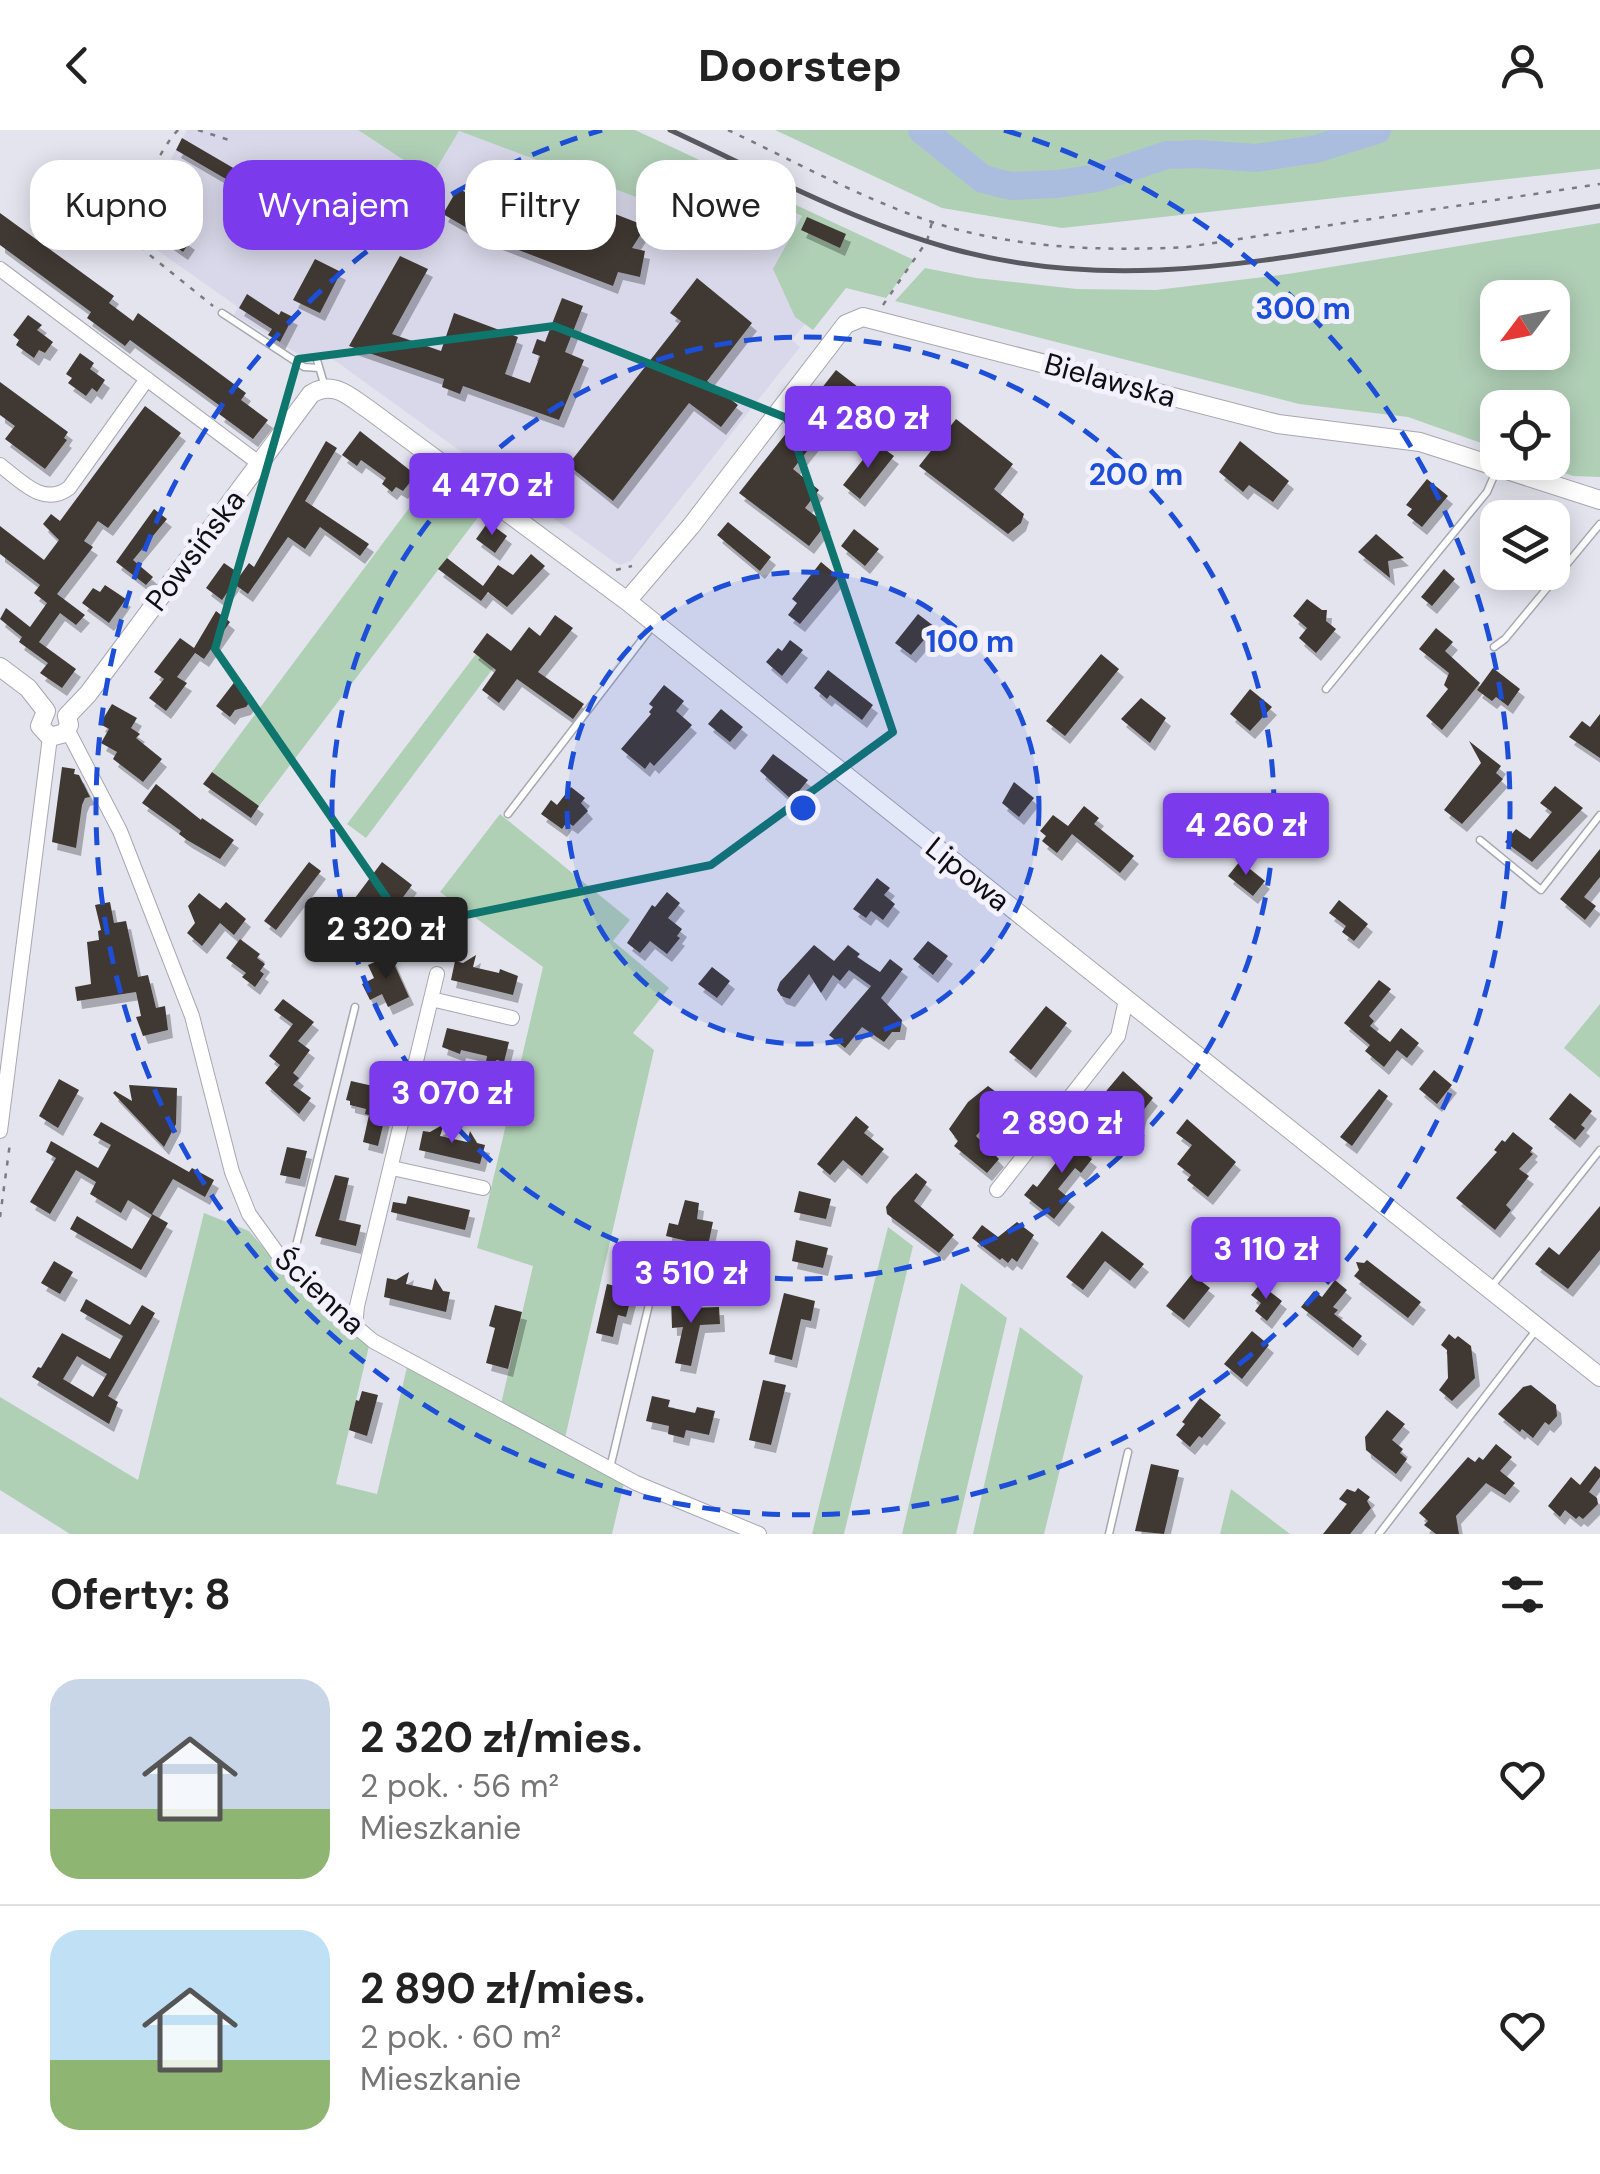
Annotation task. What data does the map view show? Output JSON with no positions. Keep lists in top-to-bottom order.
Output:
{
  "streets": {
    "street": [
      "Bielawska",
      "Powsińska",
      "Lipowa",
      "Ścienna"
    ]
  },
  "crossings": [
    ["Powsińska", "Lipowa"],
    ["Powsińska", "Ścienna"]
  ],
  "north": "bottom left",
  "page": {
    "header": "Doorstep",
    "chip": [
      "Kupno",
      "Wynajem",
      "Filtry",
      "Nowe"
    ],
    "price": [
      "4 280 zł",
      "4 470 zł",
      "4 260 zł",
      "2 320 zł",
      "3 070 zł",
      "2 890 zł",
      "3 110 zł",
      "3 510 zł"
    ],
    "heading": "Oferty: 8",
    "list": [
      {
        "name": "2 320 zł/mies.",
        "note": "2 pok. · 56 m² · Mieszkanie"
      },
      {
        "name": "2 890 zł/mies.",
        "note": "2 pok. · 60 m² · Mieszkanie"
      }
    ]
  },
  "rings": ["300 m", "200 m", "100 m"]
}
